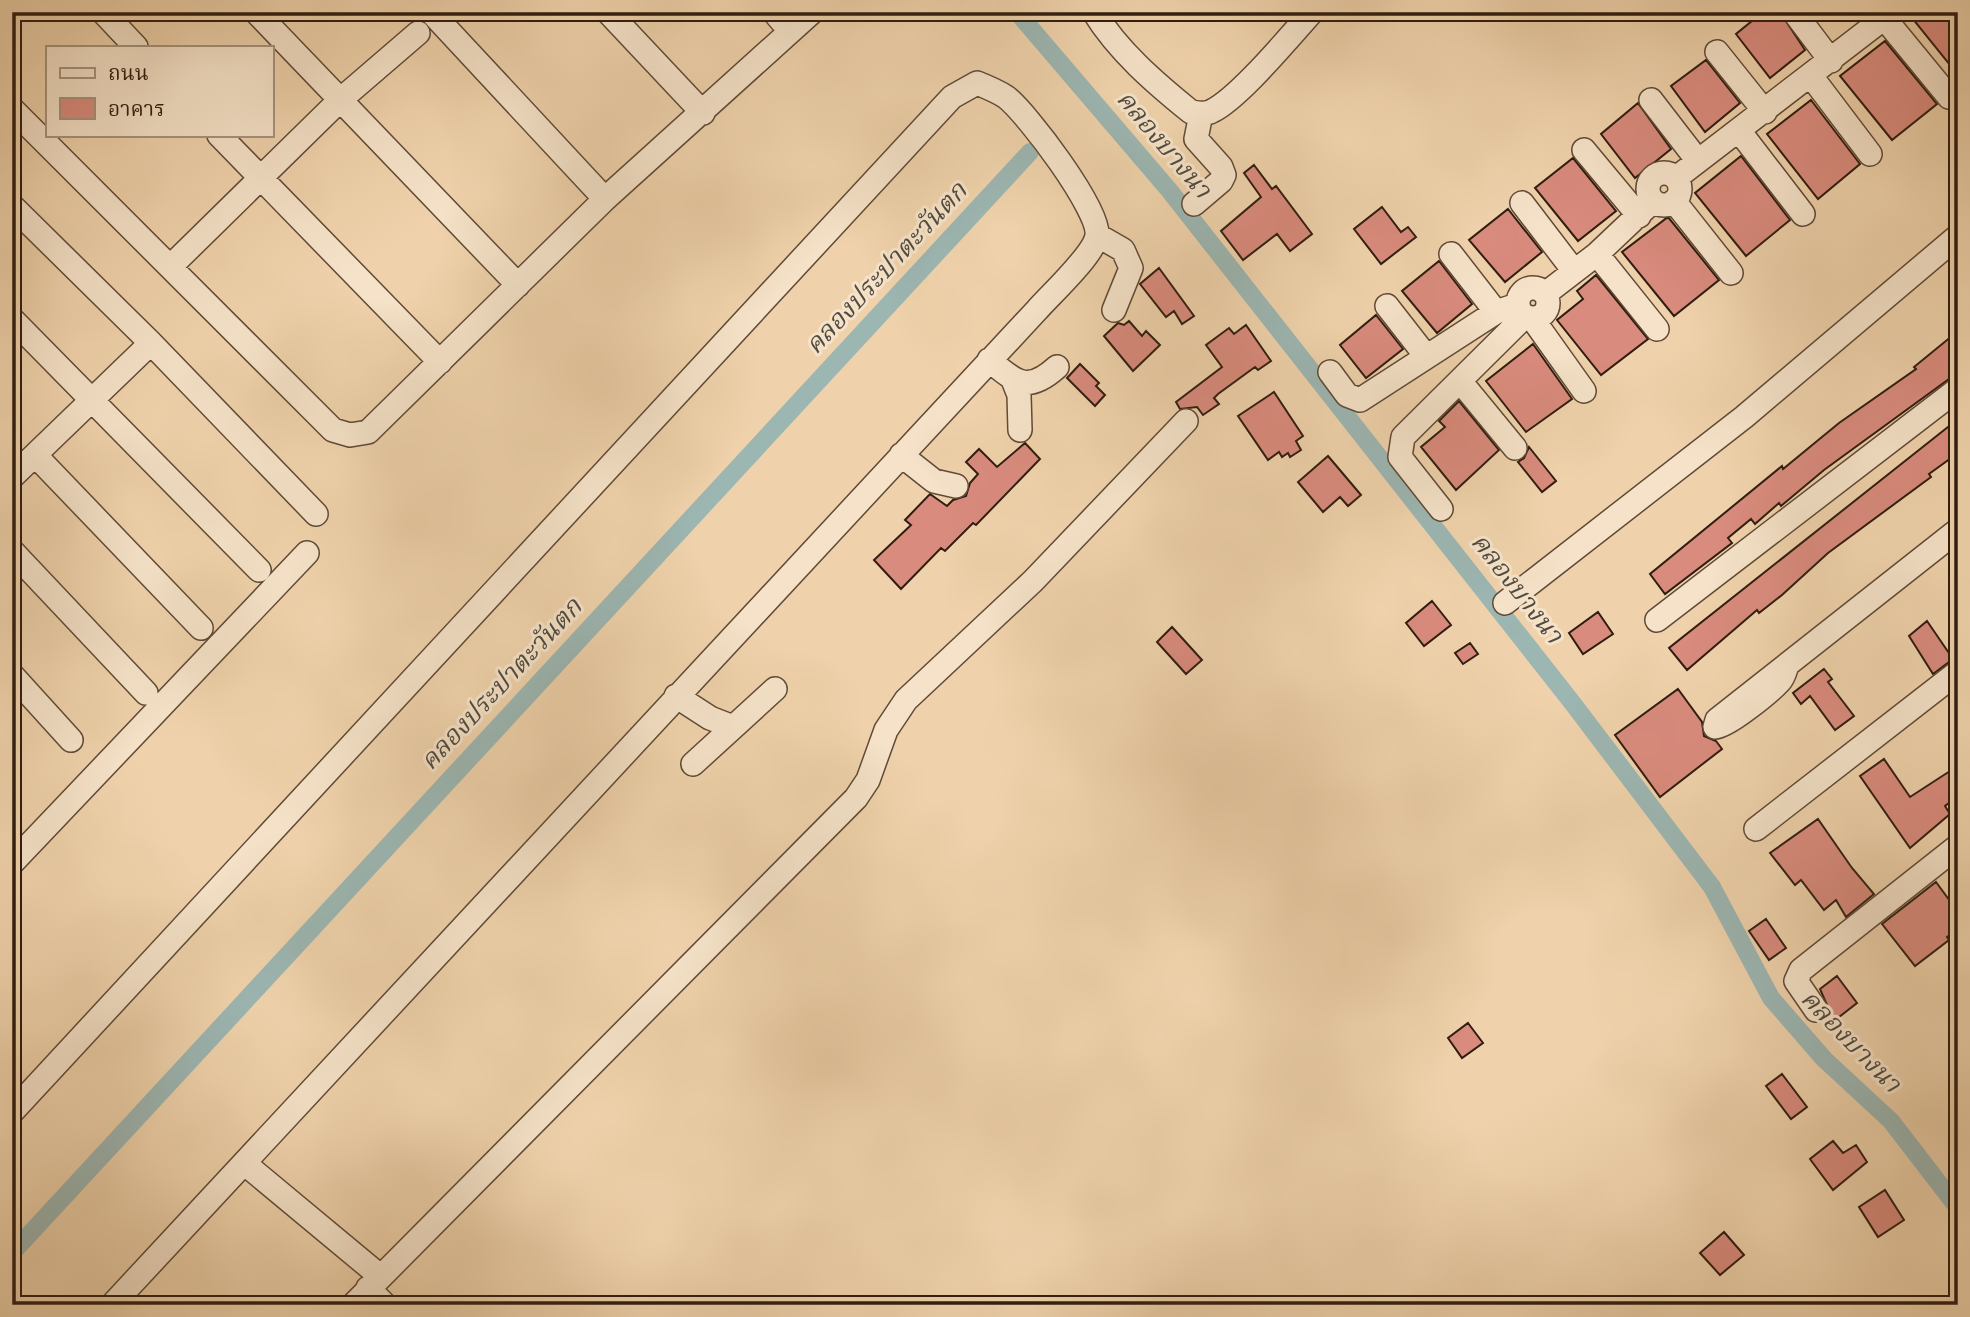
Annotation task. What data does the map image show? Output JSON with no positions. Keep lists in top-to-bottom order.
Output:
{
  "water": ["คลองบางนา", "คลองประปาตะวันตก"],
  "legend": ["ถนน", "อาคาร"]
}
